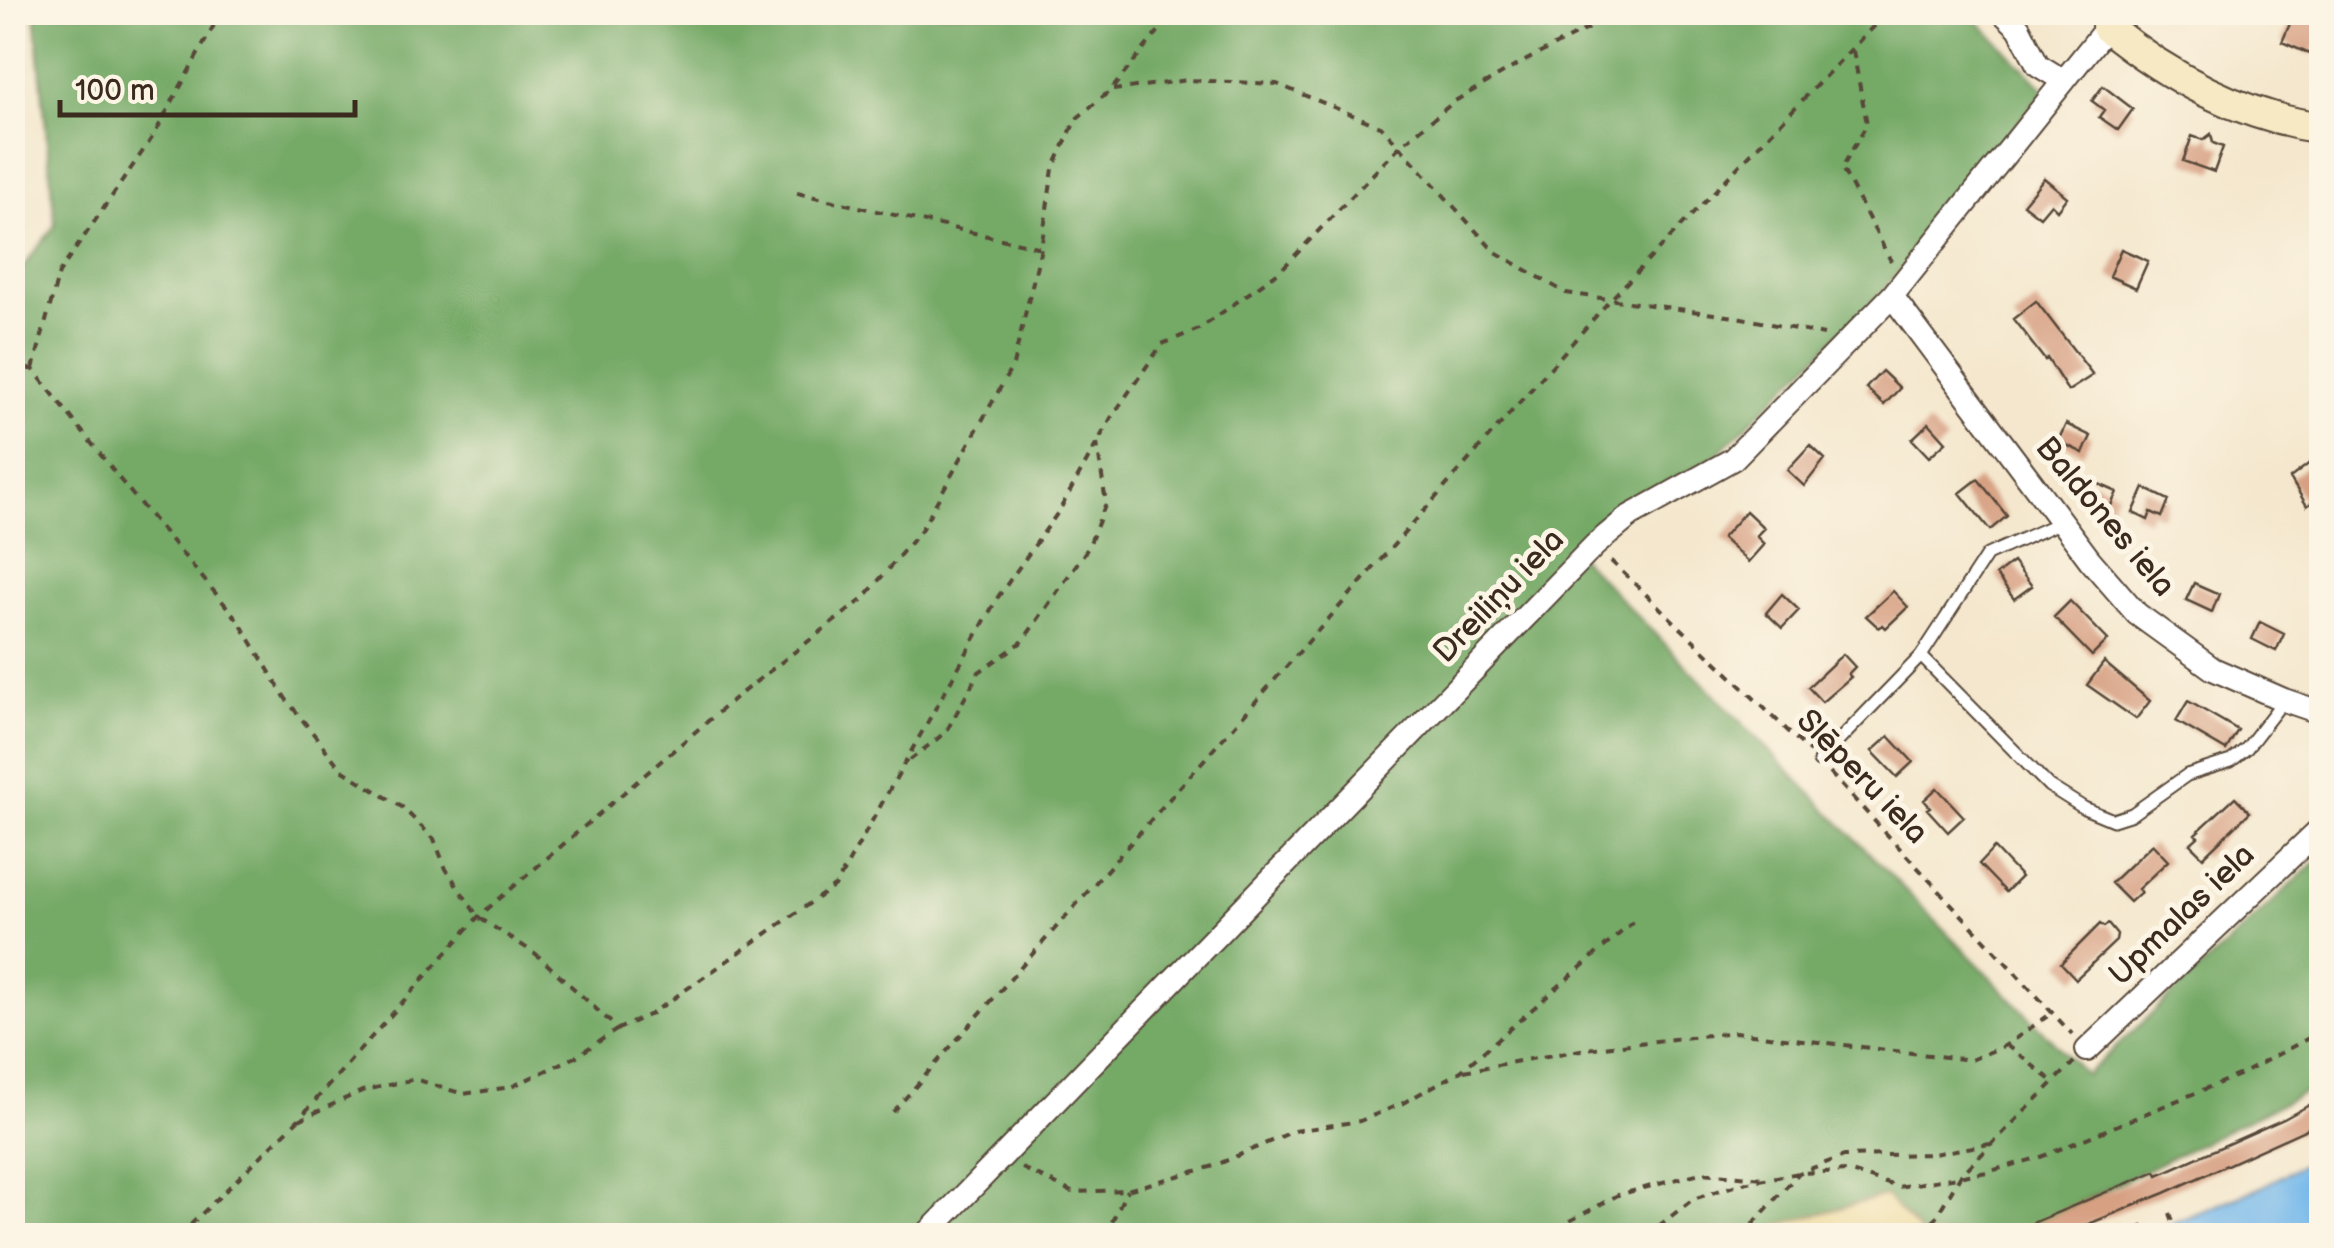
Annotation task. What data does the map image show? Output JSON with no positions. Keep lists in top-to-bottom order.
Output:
{
  "streets": {
    "street": ["Baldones iela", "Dreiliņu iela", "Upmalas iela"],
    "path": ["Slēperu iela"]
  },
  "crossings": [
    ["Baldones iela", "Dreiliņu iela"],
    ["Dreiliņu iela", "Slēperu iela"],
    ["Slēperu iela", "Upmalas iela"]
  ],
  "scale_bar": "100 m"
}
